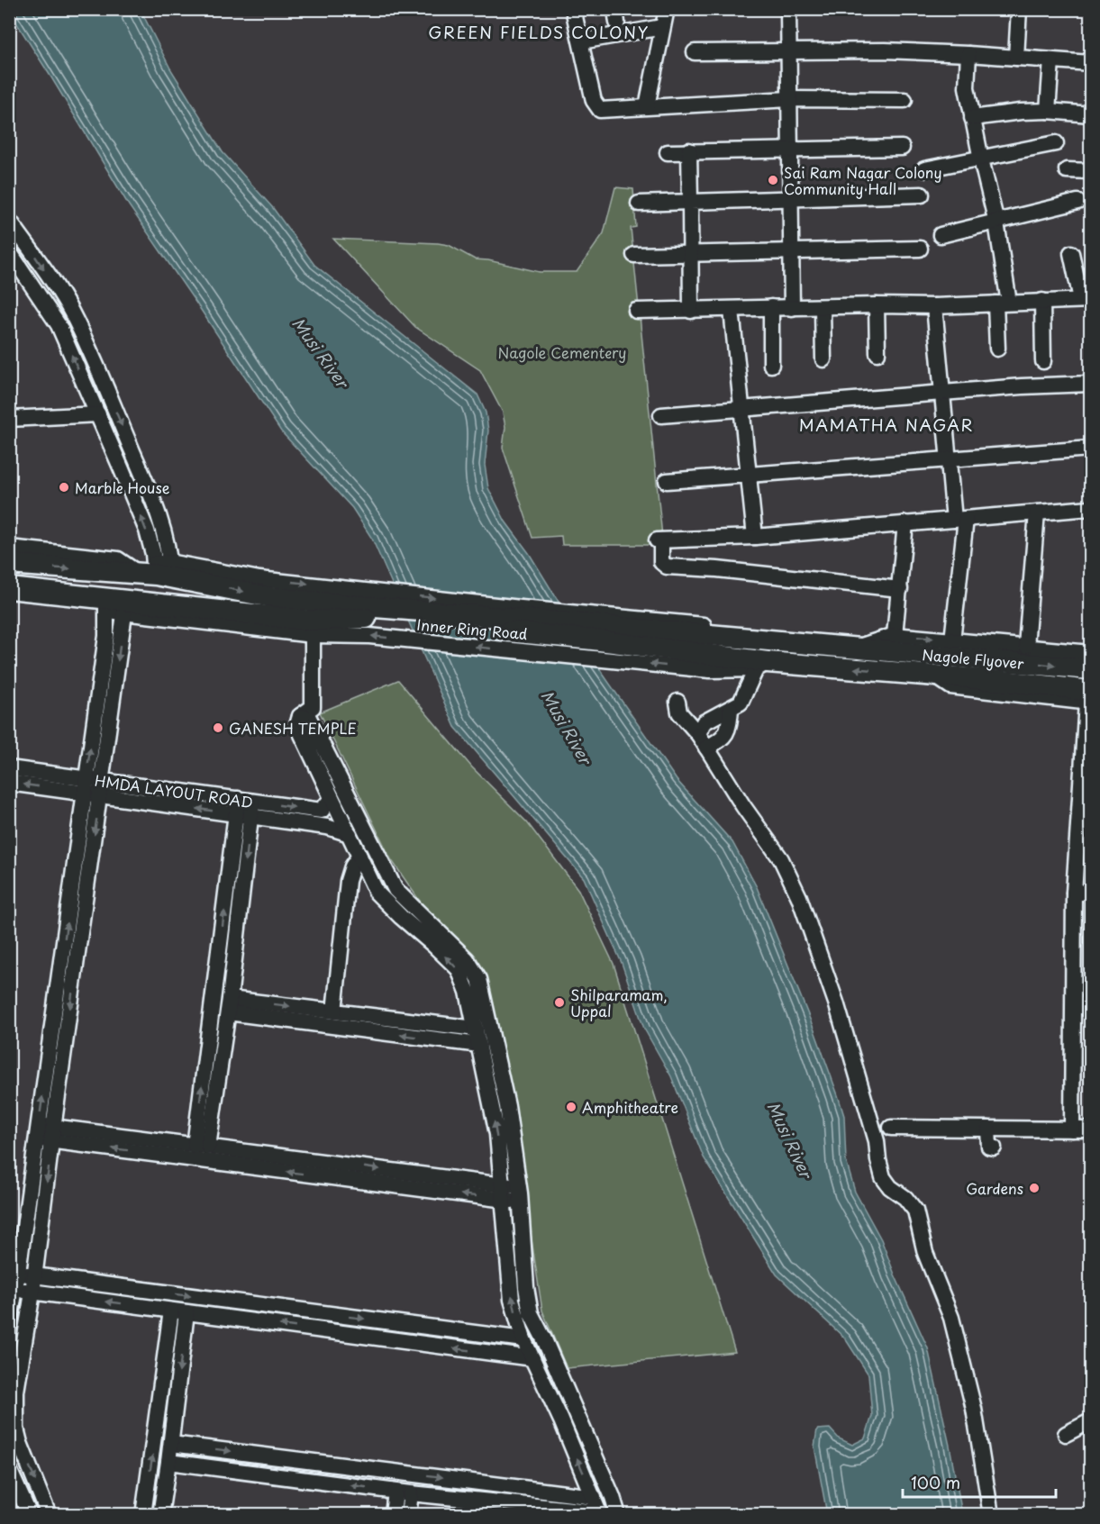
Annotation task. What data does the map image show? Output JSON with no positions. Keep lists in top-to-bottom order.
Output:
{
  "streets": {
    "highway": ["Inner Ring Road", "Nagole Flyover"],
    "street": ["HMDA LAYOUT ROAD"]
  },
  "crossings": [
    ["Inner Ring Road", "Nagole Flyover"]
  ],
  "districts": ["GREEN FIELDS COLONY", "MAMATHA NAGAR"],
  "water": ["Musi River"],
  "parks": ["Nagole Cementery"],
  "places": [
    "Sai Ram Nagar Colony Community Hall",
    "Marble House",
    "GANESH TEMPLE",
    "Shilparamam, Uppal",
    "Amphitheatre",
    "Gardens"
  ],
  "scale_bar": "100 m"
}
